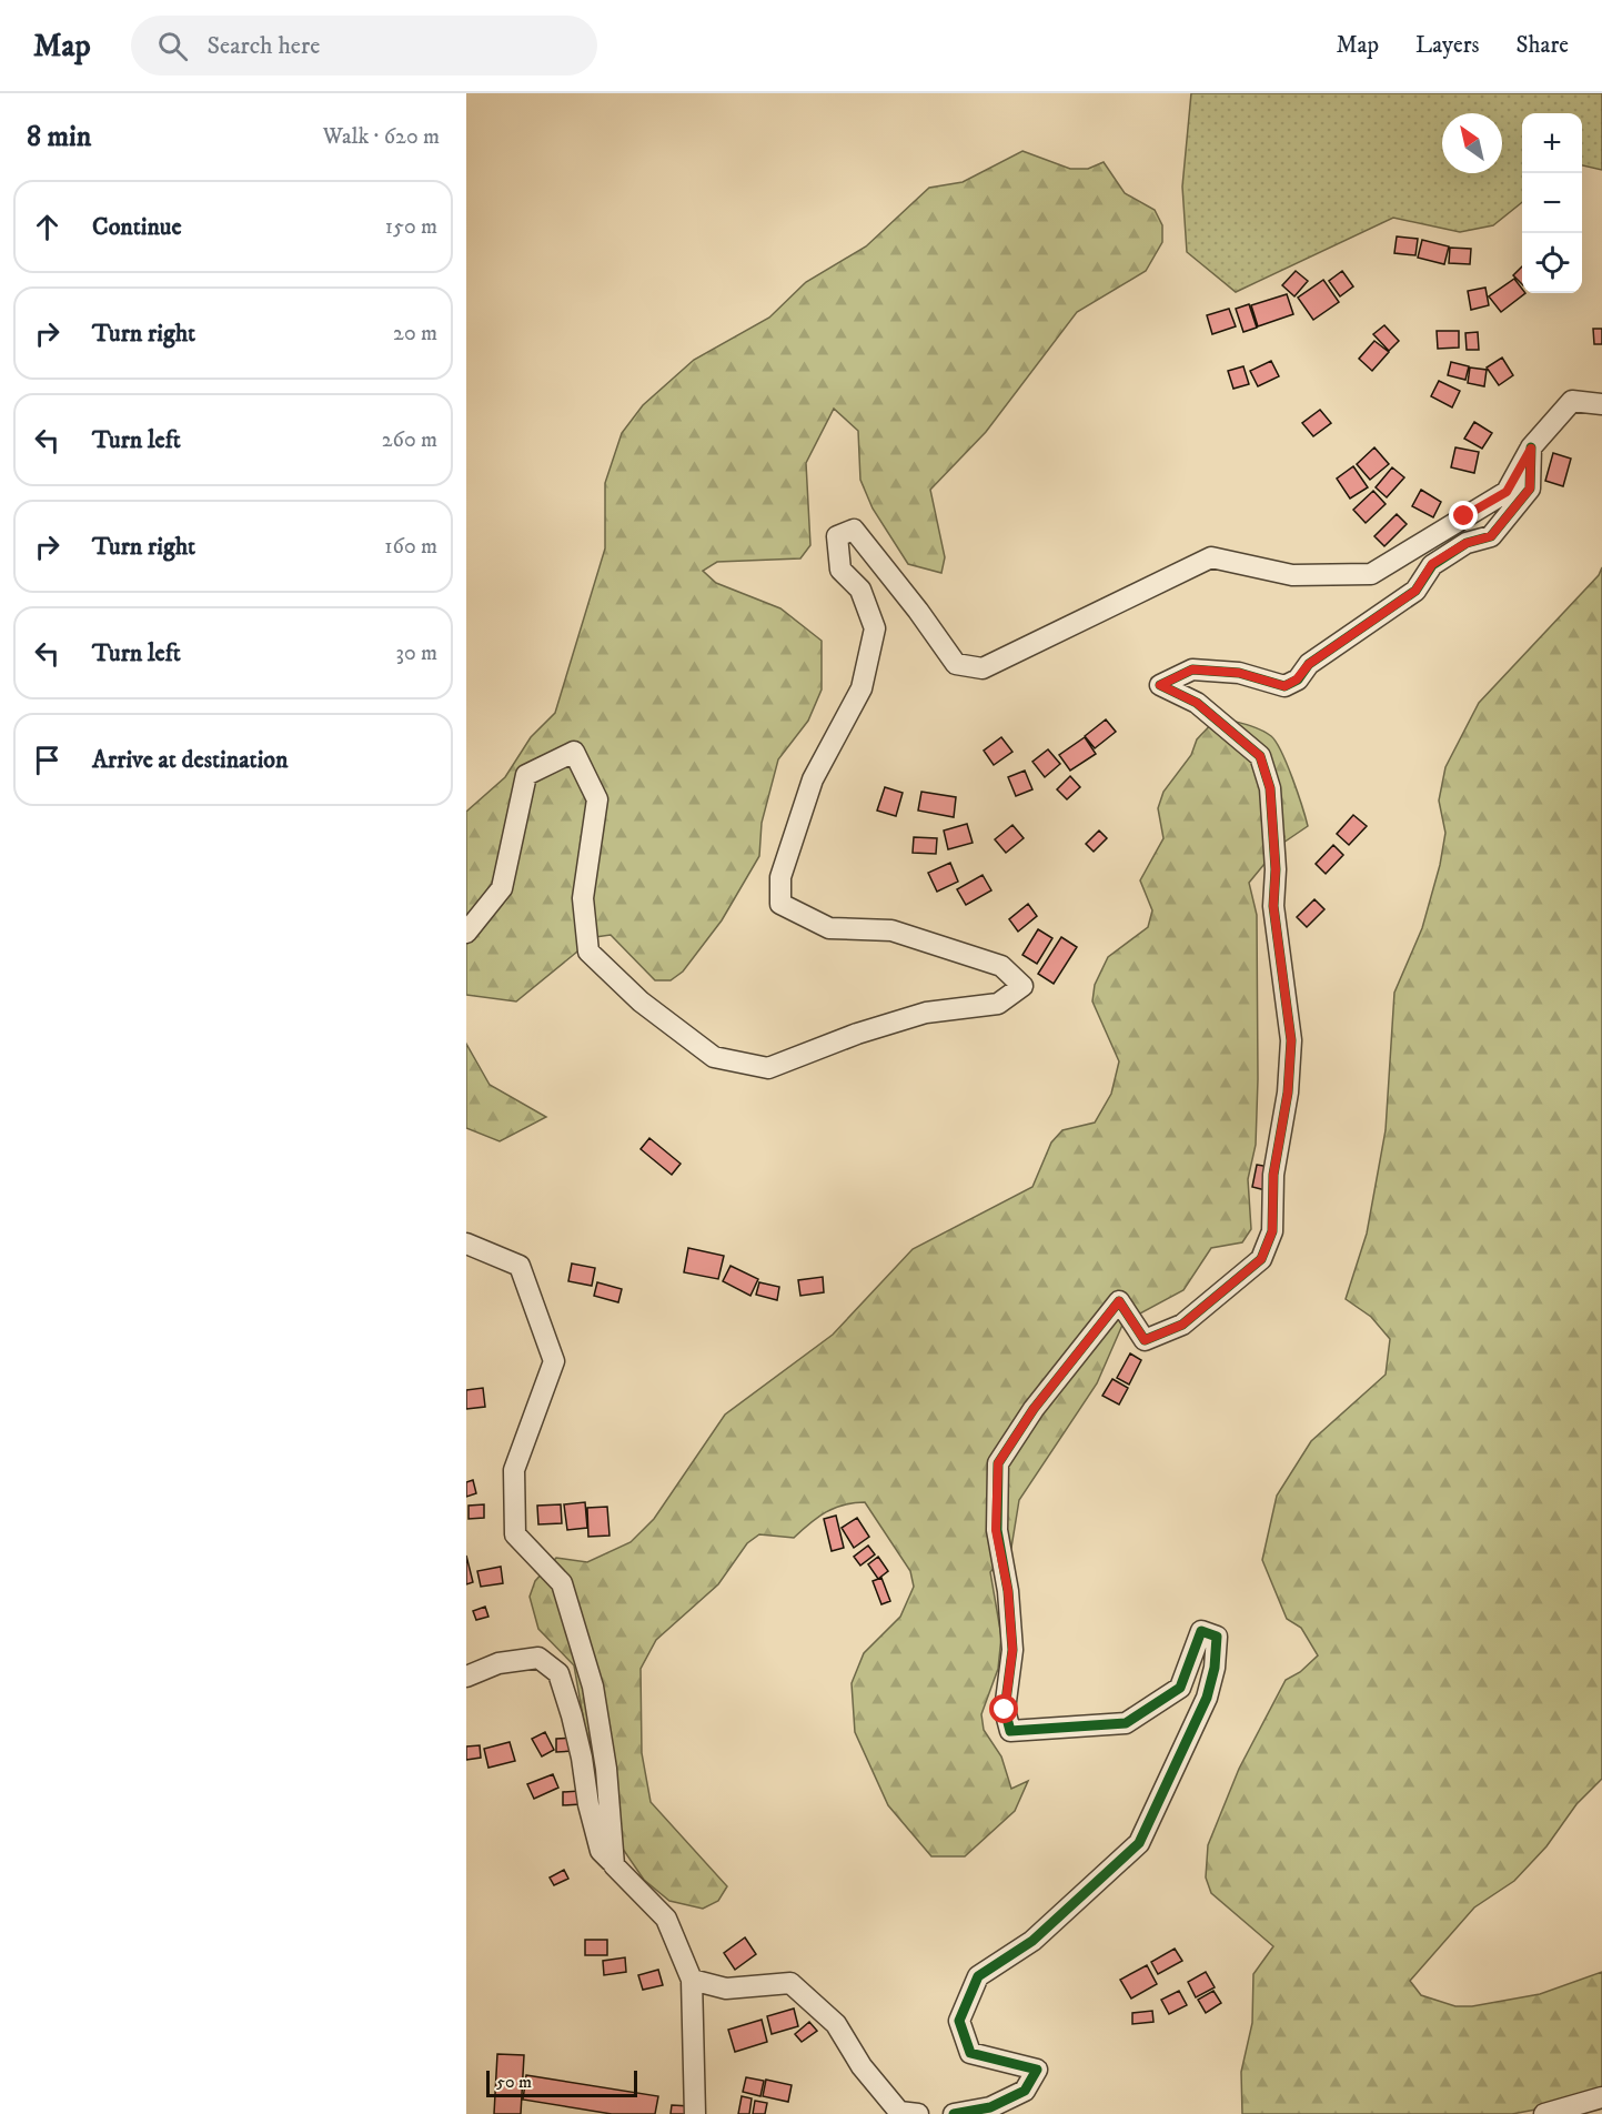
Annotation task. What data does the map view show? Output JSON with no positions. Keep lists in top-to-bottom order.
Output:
{
  "scale_bar": "50 m",
  "north": "top left",
  "page": {
    "header": "Map",
    "search": "Search here",
    "nav": ["Map", "Layers", "Share"],
    "heading": ["8 min", "Walk · 620 m"],
    "map_buttons": ["+", "−"],
    "list": [
      ["Continue", "150 m"],
      ["Turn right", "20 m"],
      ["Turn left", "260 m"],
      ["Turn right", "160 m"],
      ["Turn left", "30 m"],
      "Arrive at destination"
    ],
    "scale": "50 m"
  }
}
